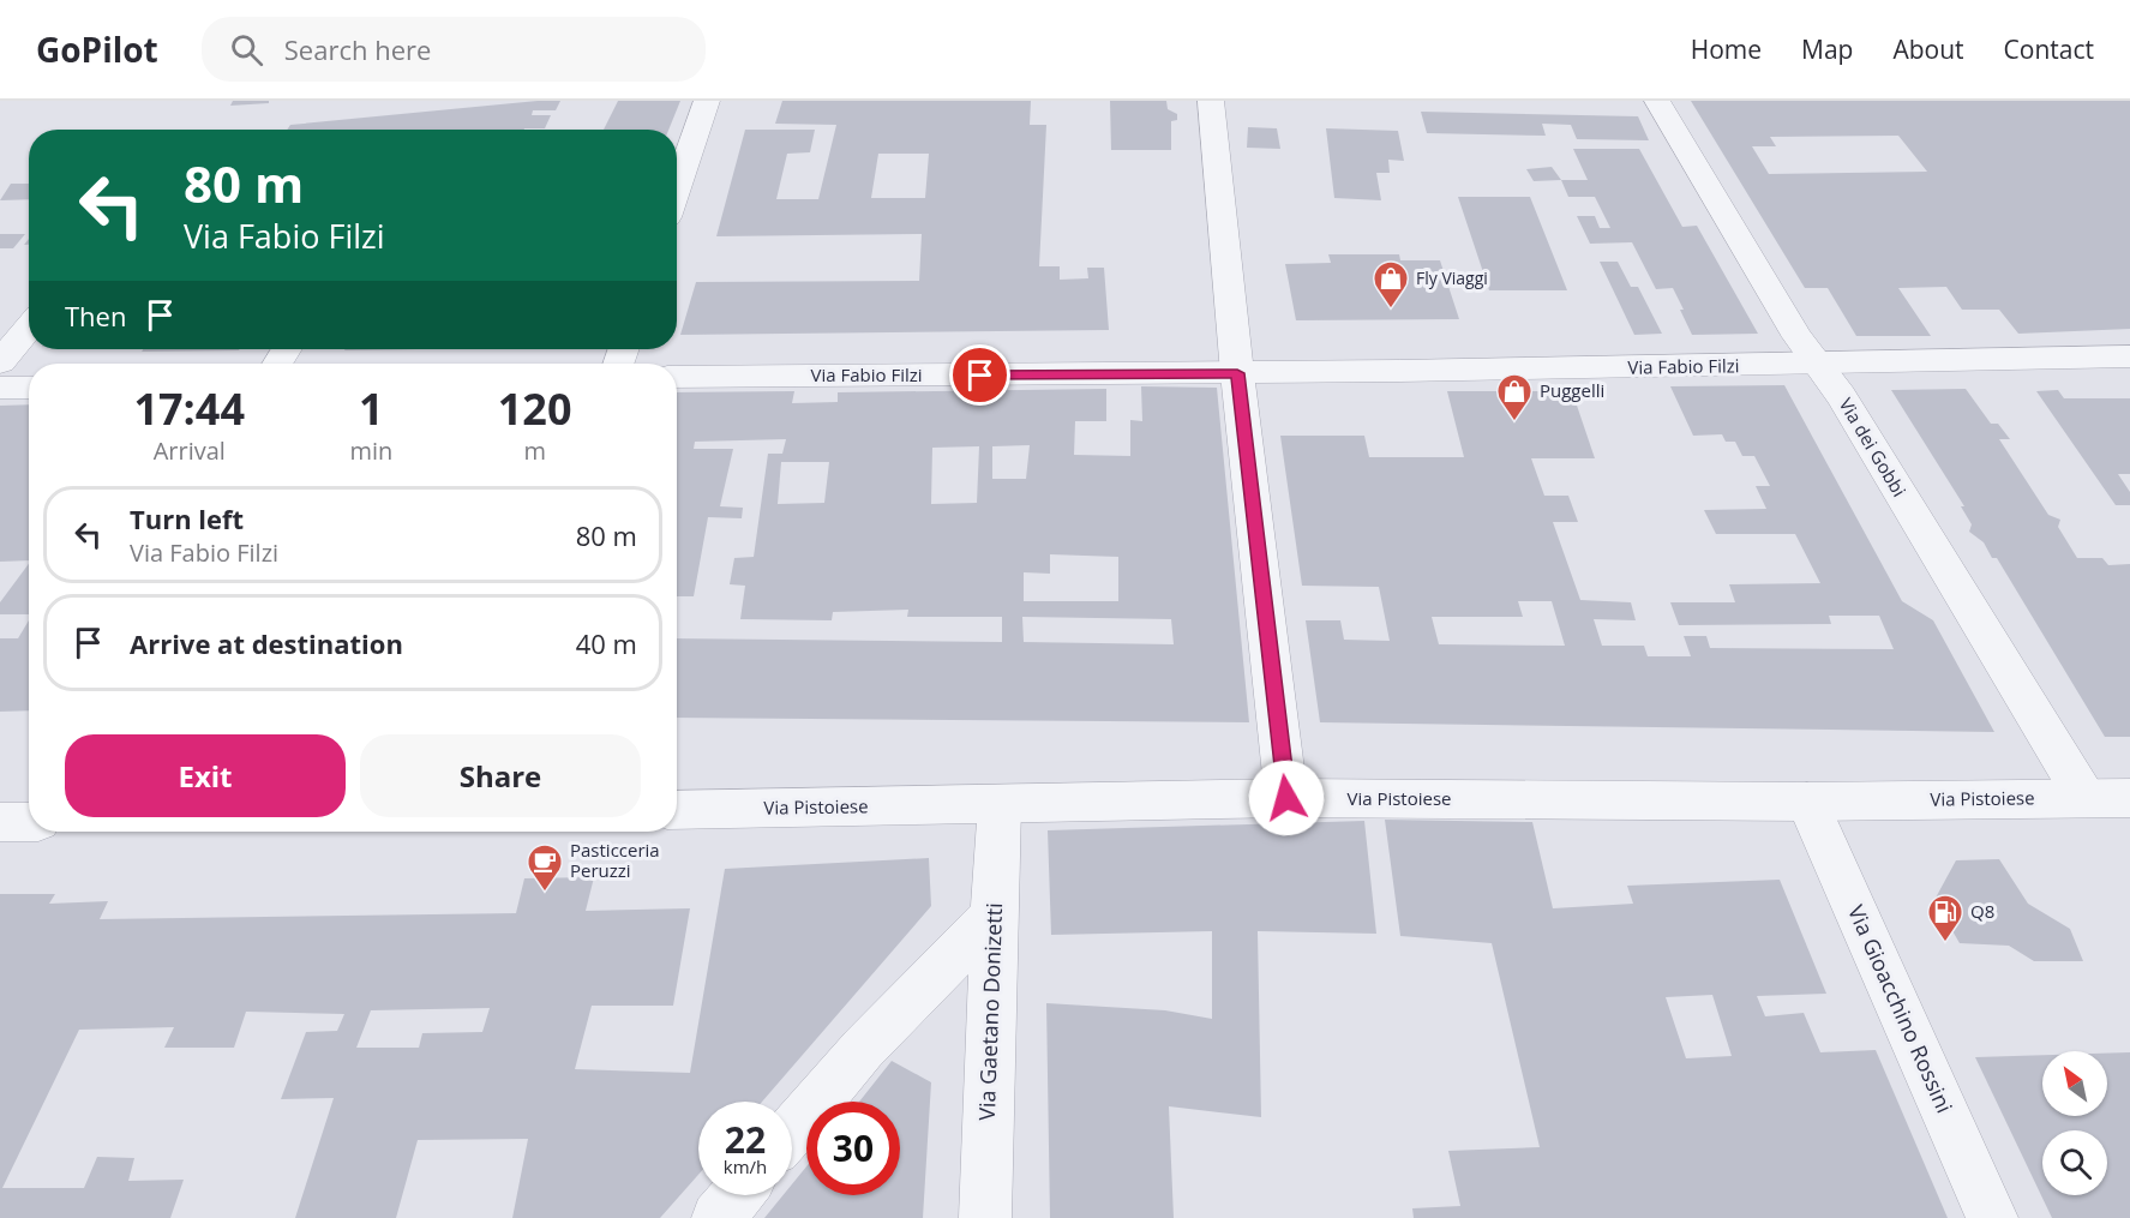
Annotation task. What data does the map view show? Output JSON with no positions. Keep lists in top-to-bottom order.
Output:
{
  "streets": {
    "street": [
      "Via Fabio Filzi",
      "Via dei Gobbi",
      "Via Pistoiese",
      "Via Gioacchino Rossini",
      "Via Gaetano Donizetti"
    ]
  },
  "crossings": [
    ["Via Fabio Filzi", "Via dei Gobbi"],
    ["Via dei Gobbi", "Via Pistoiese"],
    ["Via Pistoiese", "Via Gioacchino Rossini"],
    ["Via Pistoiese", "Via Gaetano Donizetti"]
  ],
  "places": {
    "shop": ["Fly Viaggi", "Puggelli"],
    "cafe": ["Pasticceria Peruzzi"],
    "fuel station": ["Q8"]
  },
  "north": "top left",
  "page": {
    "header": "GoPilot",
    "search": "Search here",
    "nav": [
      "Home",
      "Map",
      "About",
      "Contact"
    ],
    "turn": ["80 m", "Via Fabio Filzi"],
    "then": "Then",
    "eta": [
      "17:44",
      "Arrival",
      "1",
      "min",
      "120",
      "m"
    ],
    "list": [
      {
        "name": "Turn left",
        "note": "Via Fabio Filzi",
        "value": "80 m"
      },
      {
        "name": "Arrive at destination",
        "value": "40 m"
      }
    ],
    "buttons": ["Exit", "Share"],
    "speed": "22 km/h",
    "limit": "30"
  }
}
